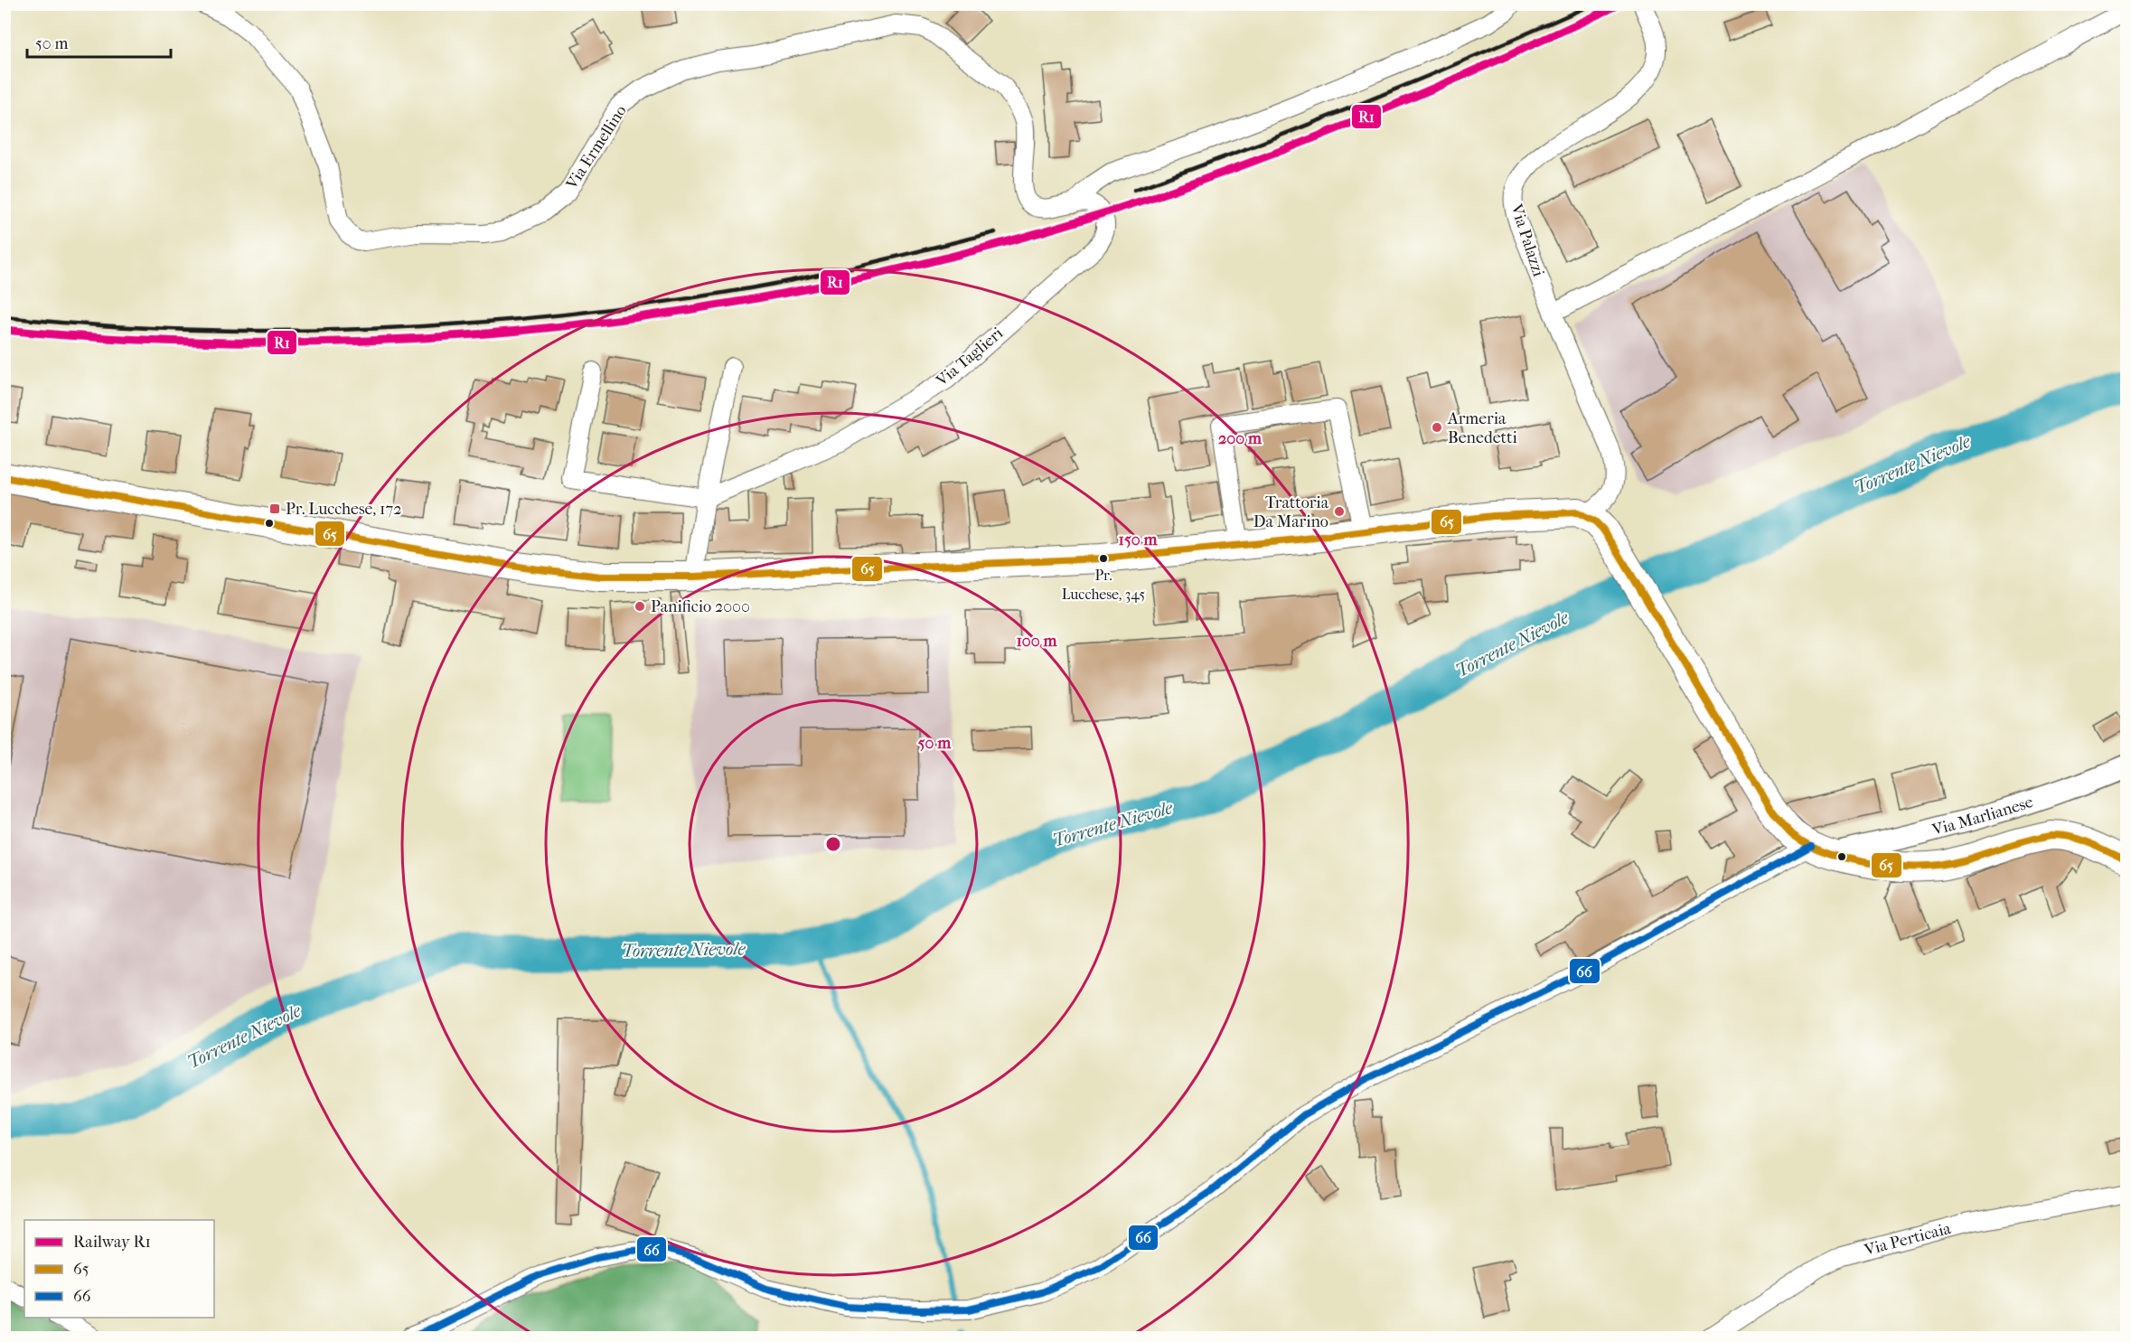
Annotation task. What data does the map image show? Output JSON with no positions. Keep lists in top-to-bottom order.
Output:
{
  "streets": {
    "street": [
      "Via Ermellino",
      "Via Palazzi",
      "Via Taglieri",
      "Via Marlianese",
      "Via Perticaia"
    ]
  },
  "crossings": [
    ["Via Ermellino", "Via Taglieri"]
  ],
  "water": ["Torrente Nievole"],
  "places": {
    "other": [
      "Armeria Benedetti",
      "Trattoria Da Marino",
      "Pr. Lucchese, 345",
      "Panificio 2000"
    ],
    "transit": ["Pr. Lucchese, 172"]
  },
  "lines": ["rail line R1", "transit line 65", "transit line 66"],
  "legend": ["Railway R1", "65", "66"],
  "scale_bar": "50 m",
  "rings": [
    "200 m",
    "150 m",
    "100 m",
    "50 m"
  ]
}
